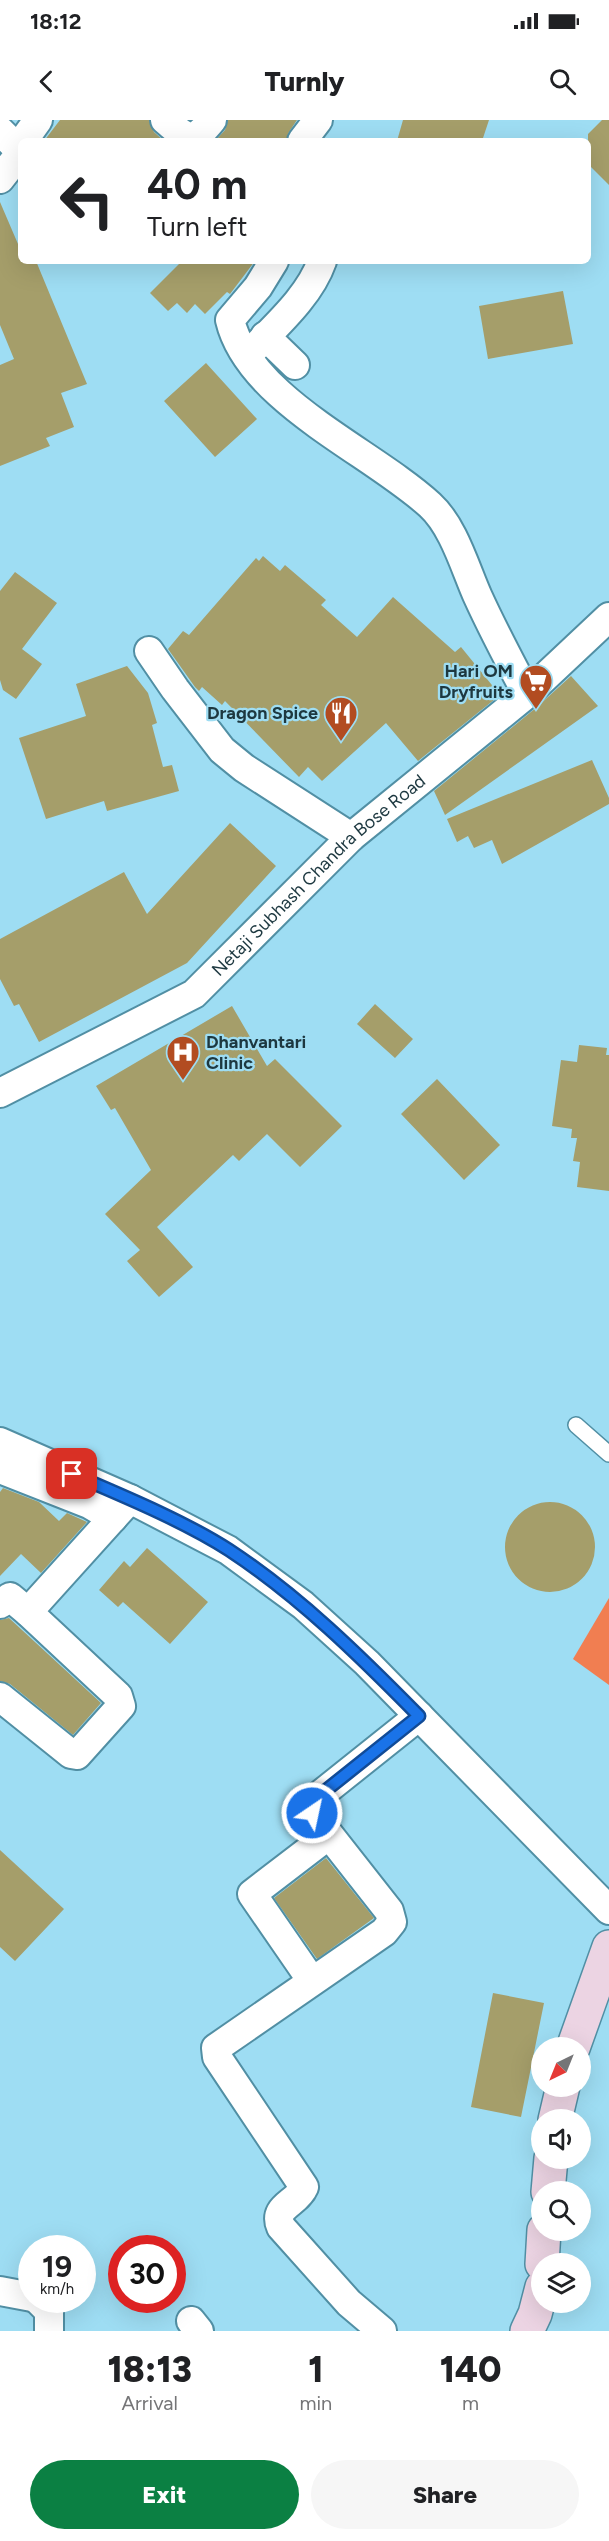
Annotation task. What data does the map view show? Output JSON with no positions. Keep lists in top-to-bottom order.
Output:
{
  "streets": {
    "street": ["Netaji Subhash Chandra Bose Road"]
  },
  "places": {
    "supermarket": ["Hari OM Dryfruits"],
    "restaurant": ["Dragon Spice"],
    "hospital": ["Dhanvantari Clinic"]
  },
  "north": "bottom left",
  "page": {
    "status": "18:12",
    "header": "Turnly",
    "turn": ["40 m", "Turn left"],
    "speed": "19 km/h",
    "limit": "30",
    "eta": [
      "18:13",
      "Arrival",
      "1",
      "min",
      "140",
      "m"
    ],
    "buttons": ["Exit", "Share"]
  }
}
